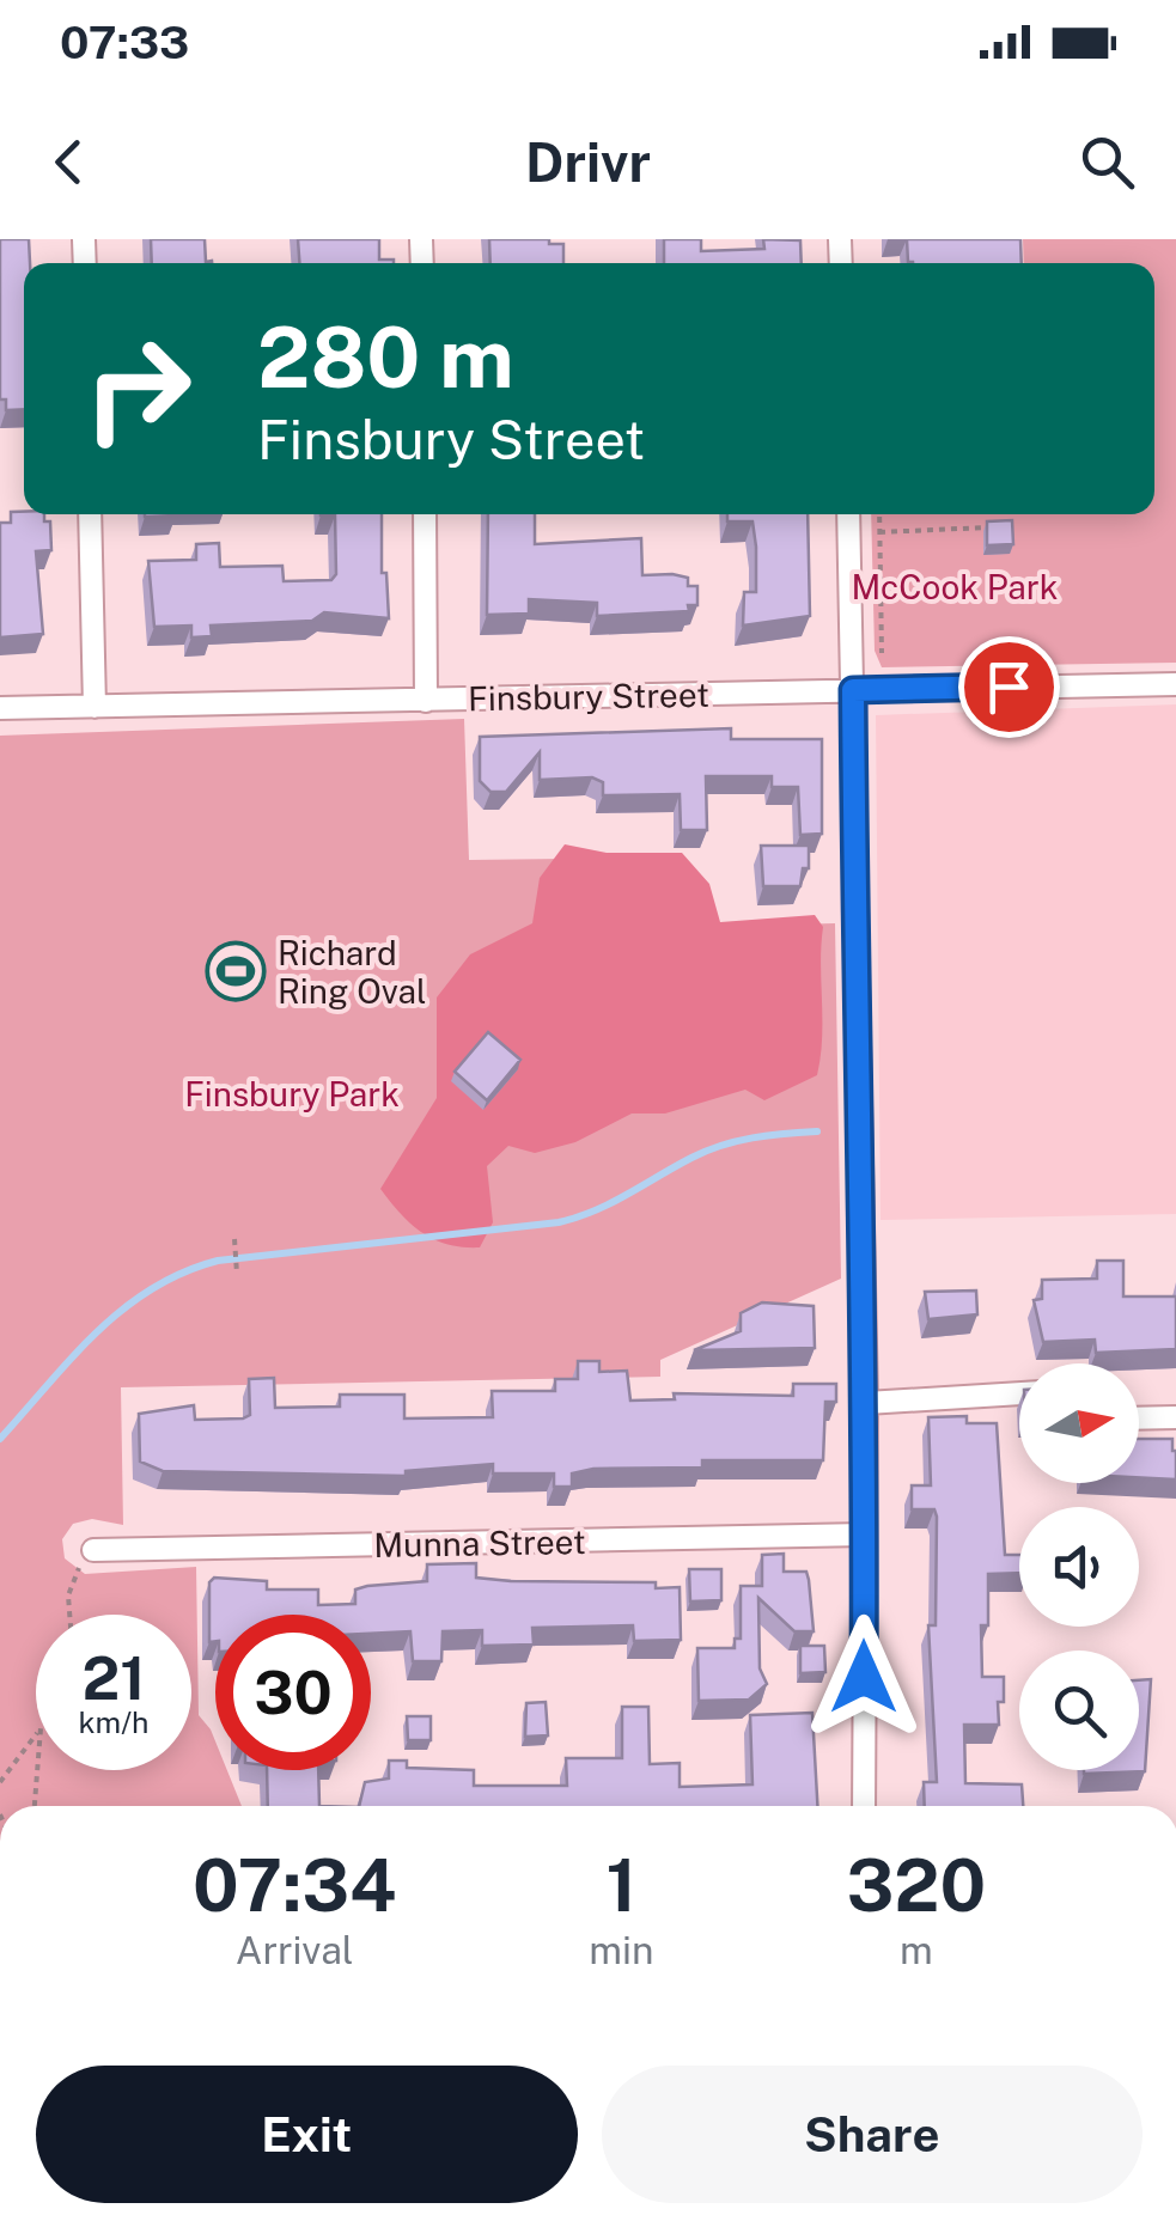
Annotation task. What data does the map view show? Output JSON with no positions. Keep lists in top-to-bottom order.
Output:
{
  "streets": {
    "street": ["Finsbury Street", "Munna Street"]
  },
  "parks": ["McCook Park", "Finsbury Park"],
  "places": {
    "sports": ["Richard Ring Oval"]
  },
  "north": "right",
  "page": {
    "status": "07:33",
    "header": "Drivr",
    "turn": ["280 m", "Finsbury Street"],
    "speed": "21 km/h",
    "limit": "30",
    "eta": [
      "07:34",
      "Arrival",
      "1",
      "min",
      "320",
      "m"
    ],
    "buttons": ["Exit", "Share"]
  }
}
